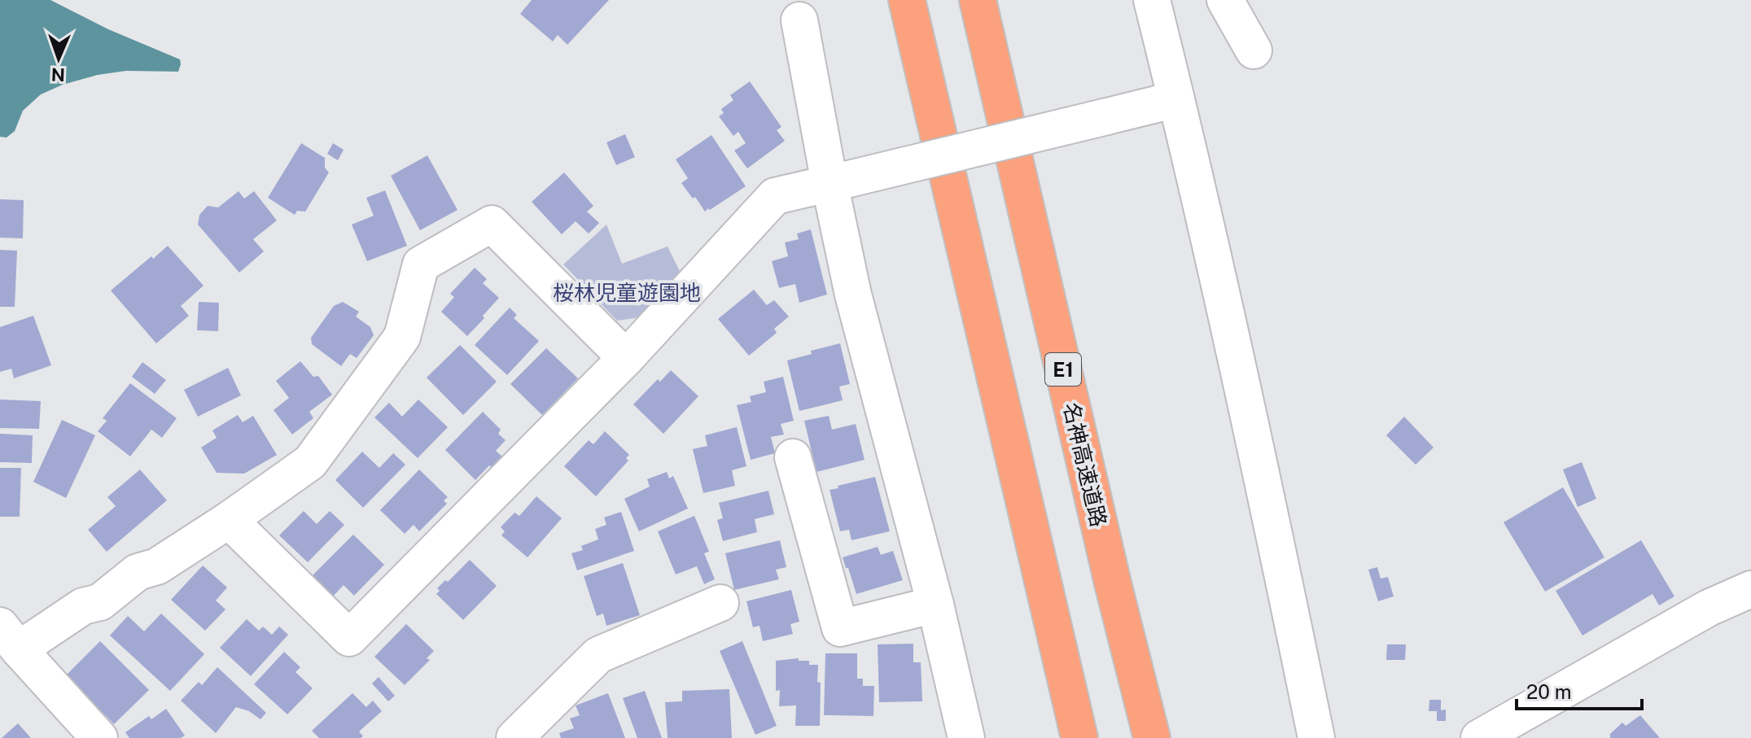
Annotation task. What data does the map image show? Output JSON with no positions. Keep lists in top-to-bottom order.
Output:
{
  "streets": {
    "highway": ["E1", "名神高速道路"]
  },
  "parks": ["桜林児童遊園地"],
  "scale_bar": "20 m",
  "north": "bottom"
}
